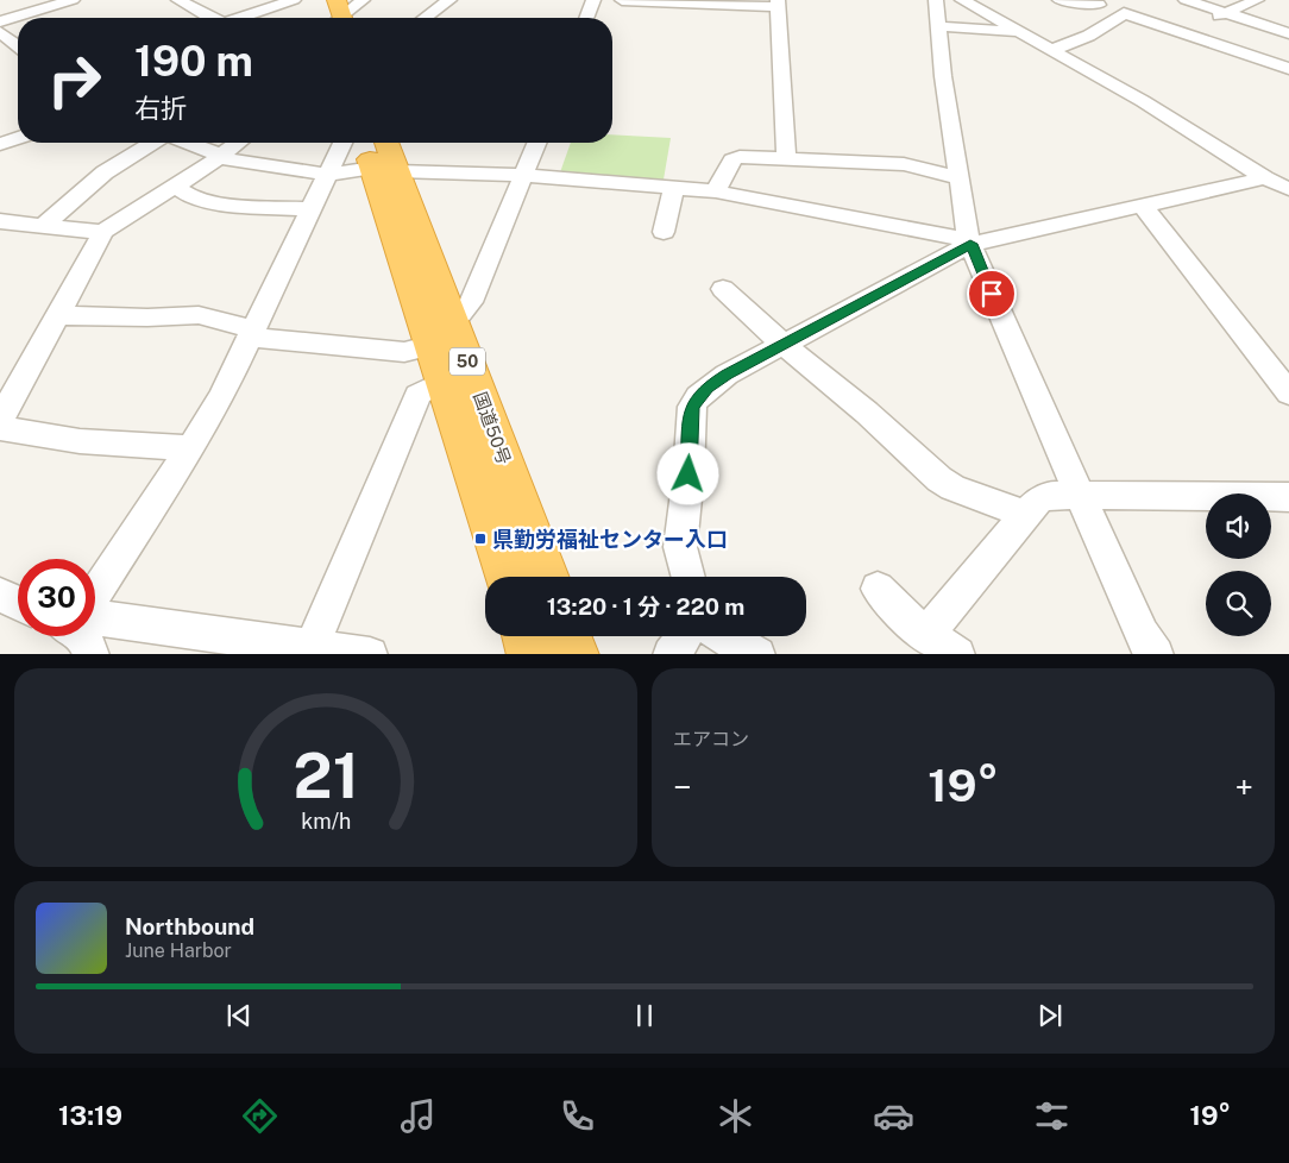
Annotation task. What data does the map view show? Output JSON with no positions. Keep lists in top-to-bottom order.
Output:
{
  "streets": {
    "highway": ["50", "国道50号"]
  },
  "places": {
    "transit": ["県勤労福祉センター入口"]
  },
  "page": {
    "turn": ["190 m", "右折"],
    "limit": "30",
    "trip": "13:20 · 1 分 · 220 m",
    "tile": "エアコン",
    "heat": ["−", "19°", "+"],
    "song": ["Northbound", "June Harbor"],
    "tabs": ["13:19", "19°"],
    "gauge": ["21", "km/h"]
  }
}
